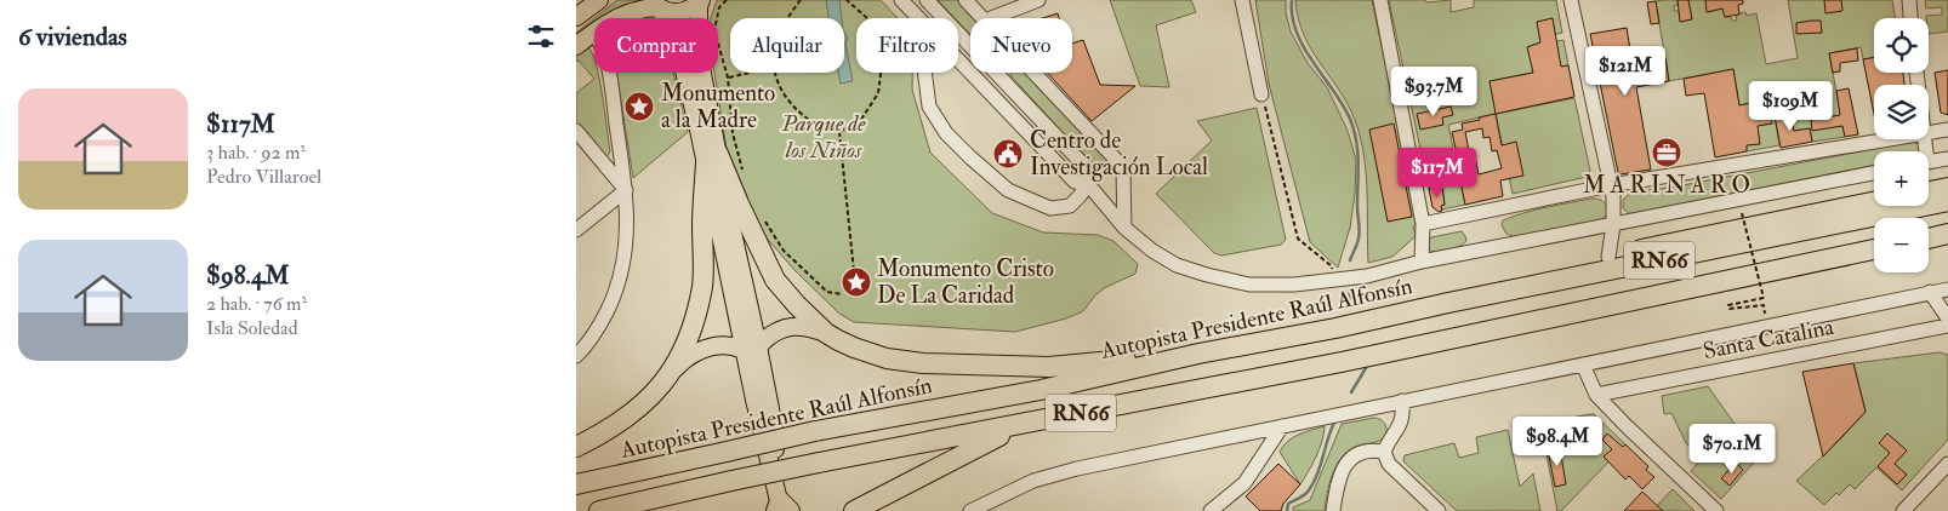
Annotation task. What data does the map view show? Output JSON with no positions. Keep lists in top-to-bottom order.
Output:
{
  "streets": {
    "highway": ["RN66", "Autopista Presidente Raúl Alfonsín"],
    "street": ["Santa Catalina"]
  },
  "parks": ["Parque de los Niños"],
  "places": {
    "place": ["Monumento a la Madre", "Monumento Cristo De La Caridad"],
    "office": ["M A R I N A R O"],
    "public building": ["Centro de Investigación Local"]
  },
  "page": {
    "heading": "6 viviendas",
    "map_buttons": ["+", "−"],
    "chip": [
      "Comprar",
      "Alquilar",
      "Filtros",
      "Nuevo"
    ],
    "price": [
      "$121M",
      "$93.7M",
      "$109M",
      "$117M",
      "$98.4M",
      "$70.1M"
    ],
    "list": [
      {
        "name": "$117M",
        "note": "3 hab. · 92 m² · Pedro Villaroel"
      },
      {
        "name": "$98.4M",
        "note": "2 hab. · 76 m² · Isla Soledad"
      }
    ]
  }
}
